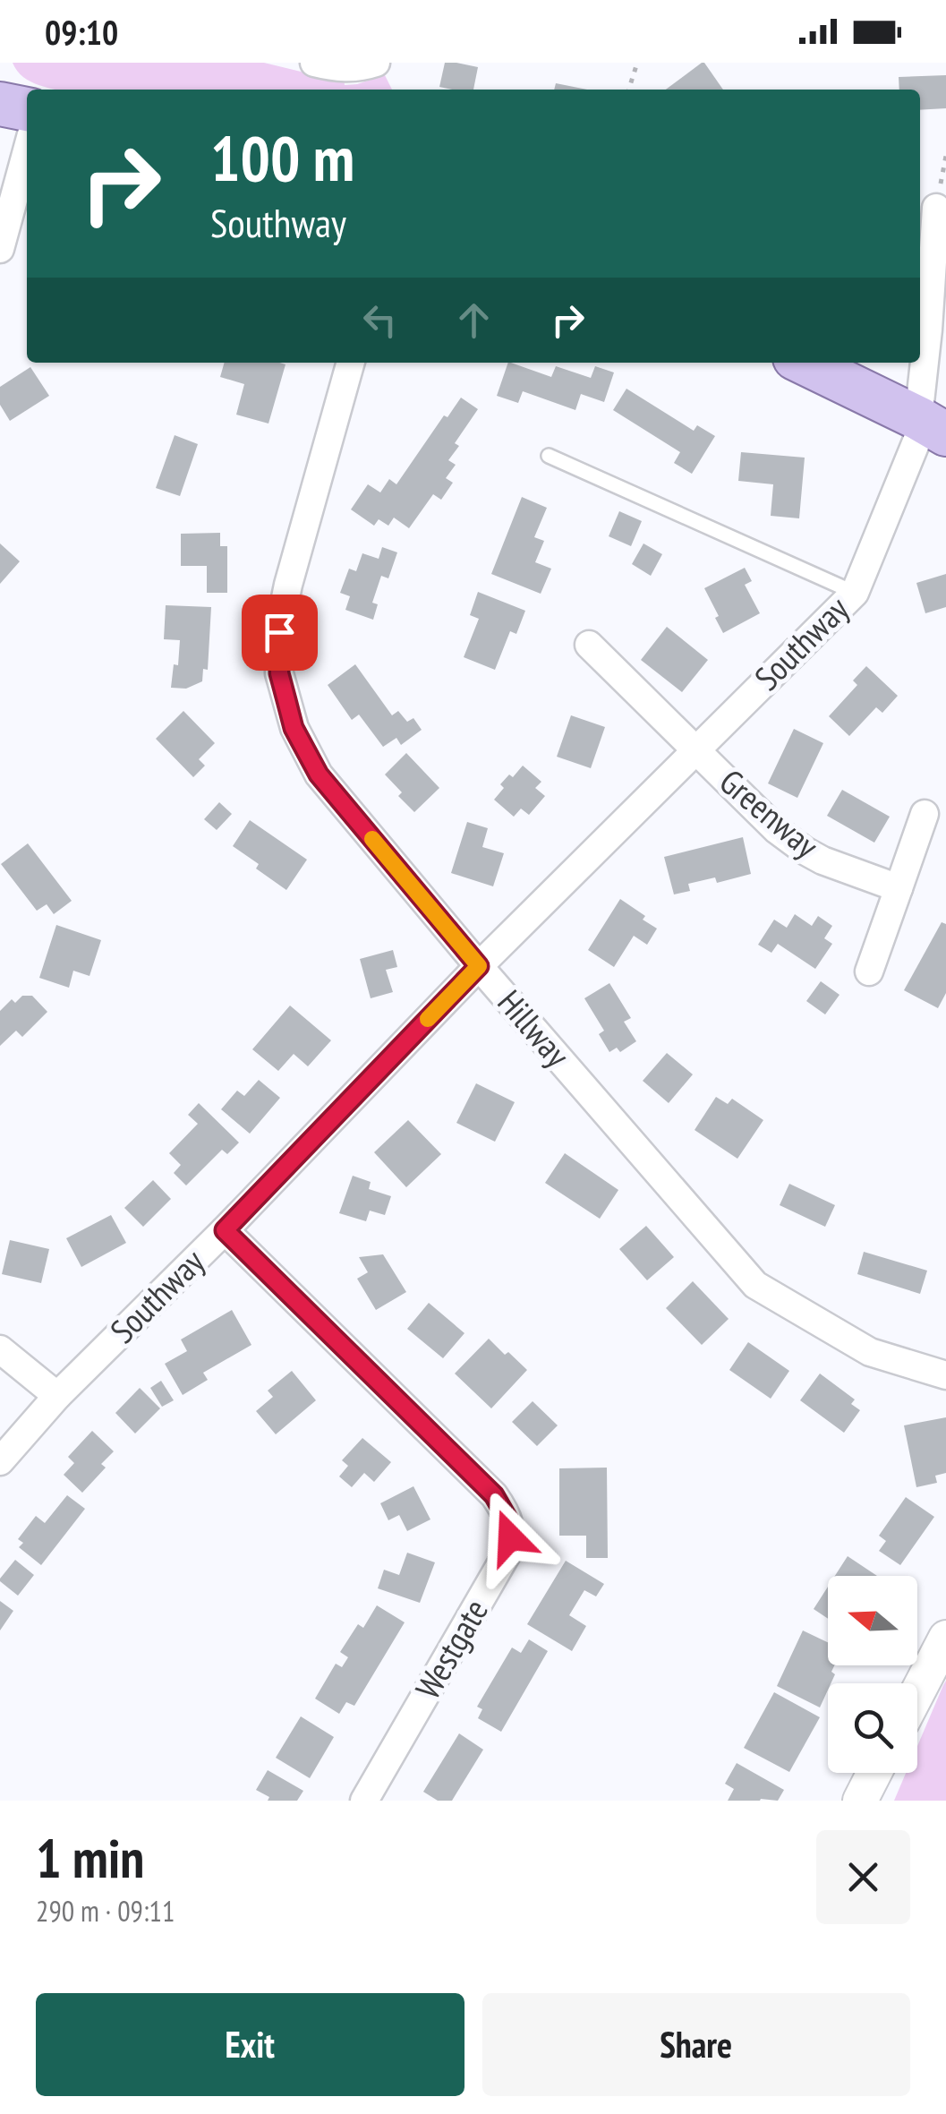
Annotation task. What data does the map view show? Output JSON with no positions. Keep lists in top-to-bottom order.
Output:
{
  "streets": {
    "street": [
      "Southway",
      "Greenway",
      "Hillway",
      "Westgate"
    ]
  },
  "crossings": [
    ["Southway", "Greenway"],
    ["Southway", "Hillway"],
    ["Southway", "Westgate"]
  ],
  "north": "left",
  "page": {
    "status": "09:10",
    "turn": ["100 m", "Southway"],
    "heading": ["1 min", "290 m · 09:11"],
    "buttons": ["Exit", "Share"]
  }
}
